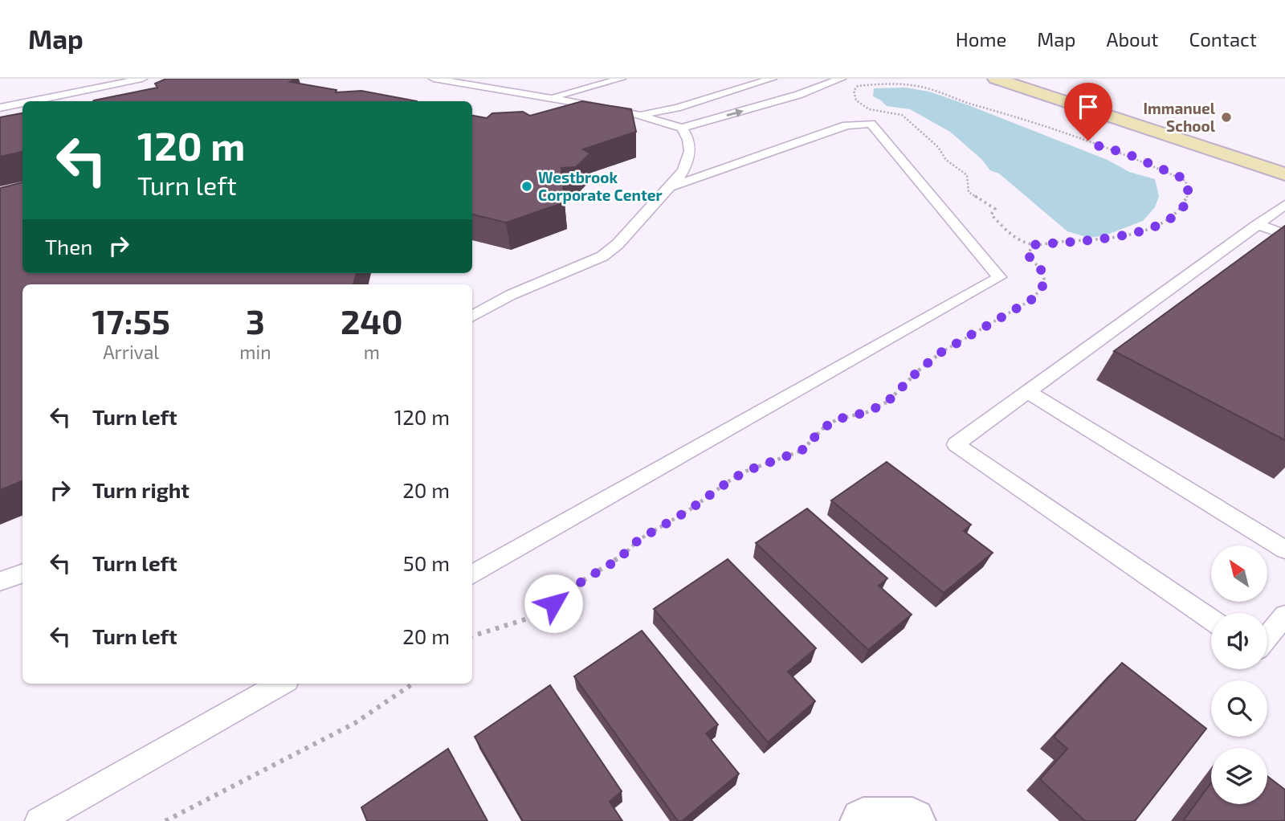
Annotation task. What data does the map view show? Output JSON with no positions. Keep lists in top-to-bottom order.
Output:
{
  "places": ["Immanuel School", "Westbrook Corporate Center"],
  "north": "top left",
  "page": {
    "header": "Map",
    "nav": [
      "Home",
      "Map",
      "About",
      "Contact"
    ],
    "turn": ["120 m", "Turn left"],
    "then": "Then",
    "eta": [
      "17:55",
      "Arrival",
      "3",
      "min",
      "240",
      "m"
    ],
    "list": [
      {
        "name": "Turn left",
        "value": "120 m"
      },
      {
        "name": "Turn right",
        "value": "20 m"
      },
      {
        "name": "Turn left",
        "value": "50 m"
      },
      {
        "name": "Turn left",
        "value": "20 m"
      }
    ]
  }
}
